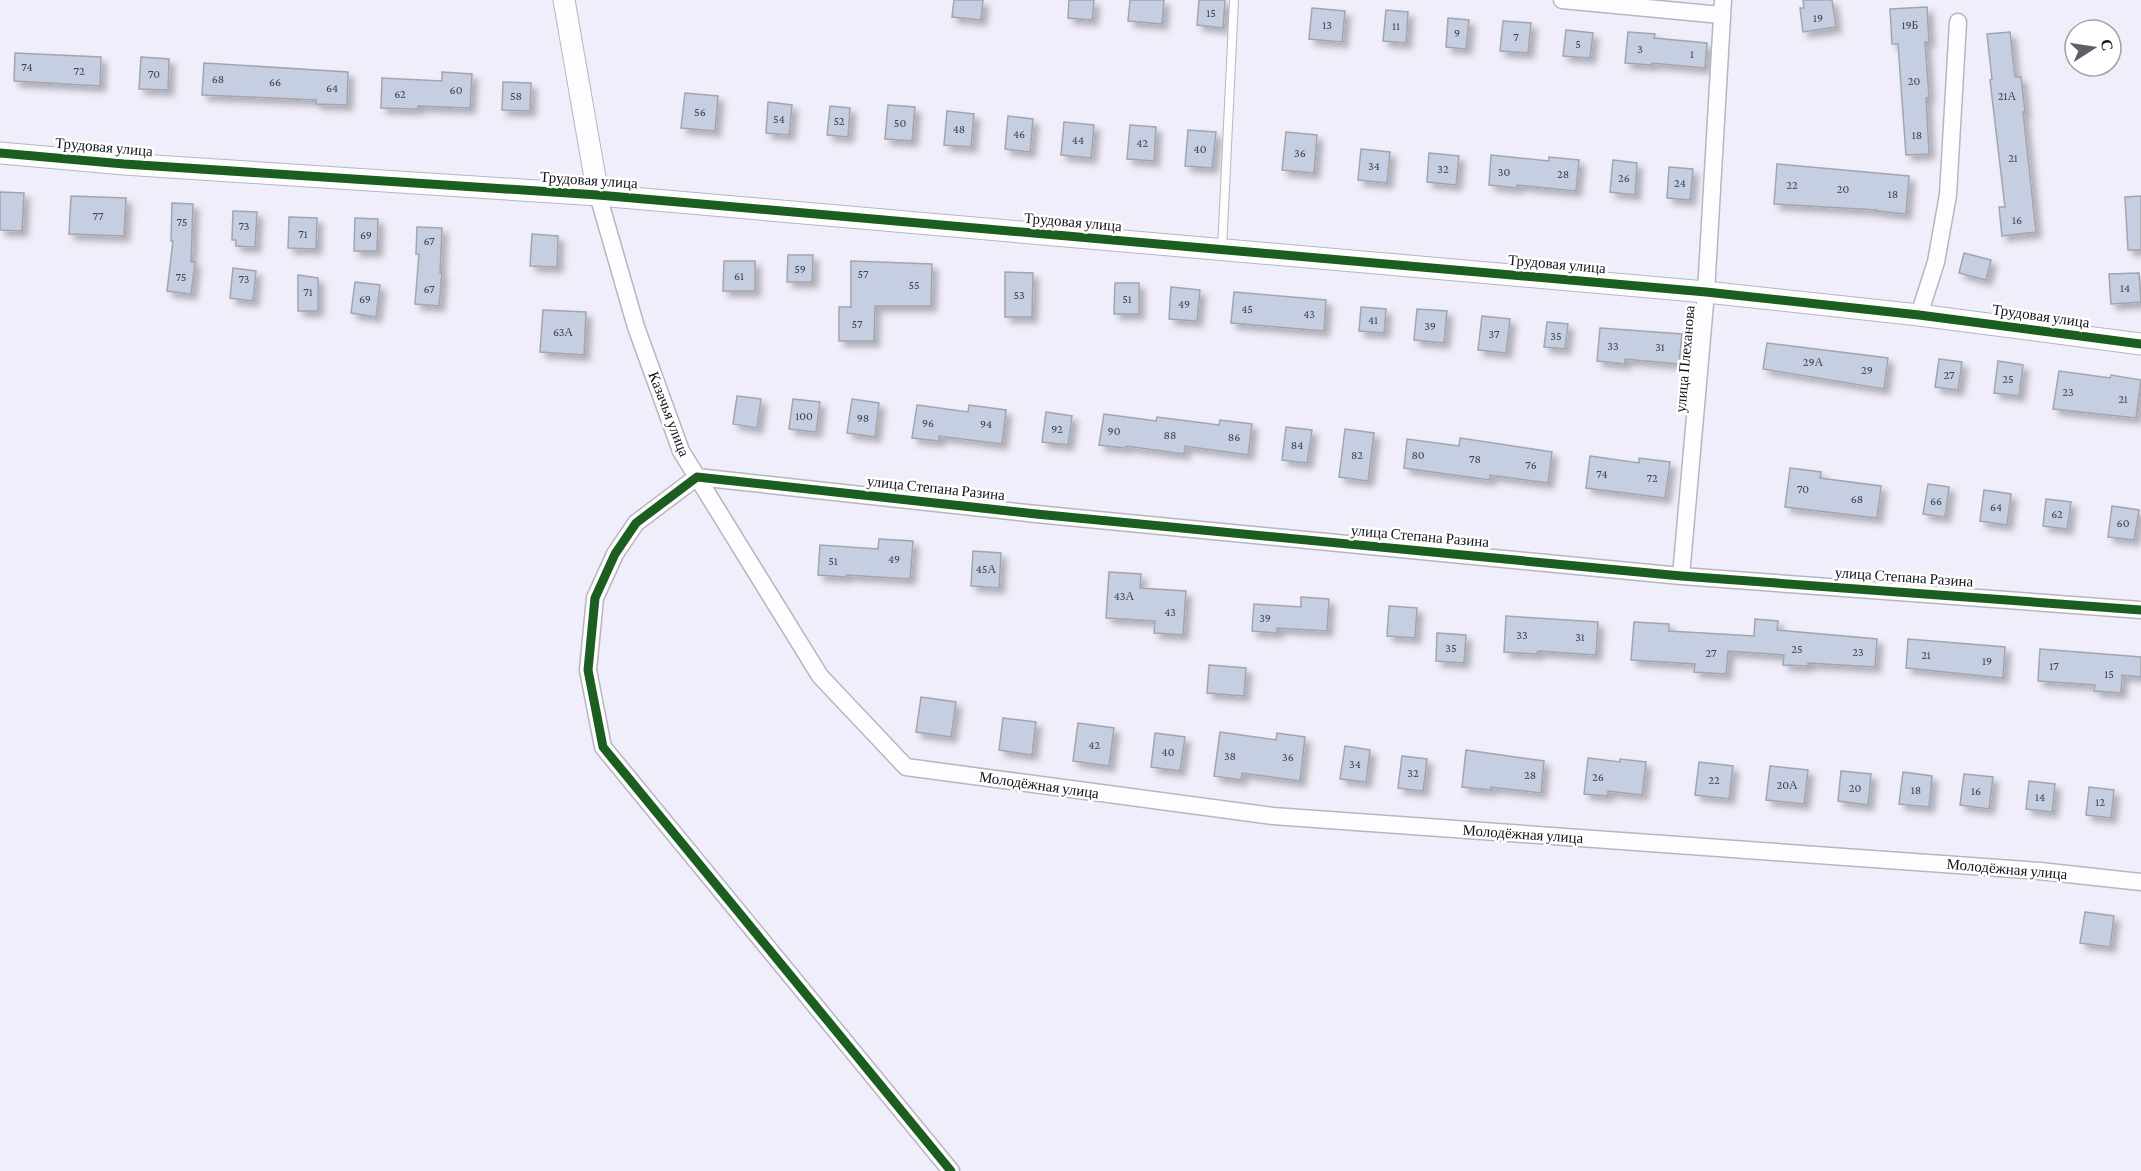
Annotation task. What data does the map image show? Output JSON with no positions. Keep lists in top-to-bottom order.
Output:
{
  "streets": {
    "street": [
      "Трудовая улица",
      "улица Плеханова",
      "Казачья улица",
      "улица Степана Разина",
      "Молодёжная улица"
    ]
  },
  "crossings": [
    ["Трудовая улица", "улица Плеханова"],
    ["Трудовая улица", "Казачья улица"],
    ["улица Плеханова", "улица Степана Разина"],
    ["Казачья улица", "улица Степана Разина"],
    ["Казачья улица", "Молодёжная улица"]
  ],
  "house_numbers": [
    "15",
    "19",
    "13",
    "19Б",
    "11",
    "9",
    "7",
    "5",
    "3",
    "1",
    "74",
    "72",
    "70",
    "68",
    "20",
    "66",
    "64",
    "60",
    "62",
    "58",
    "21А",
    "56",
    "54",
    "52",
    "50",
    "48",
    "46",
    "18",
    "44",
    "42",
    "40",
    "36",
    "21",
    "34",
    "32",
    "30",
    "28",
    "26",
    "24",
    "22",
    "20",
    "18",
    "77",
    "16",
    "75",
    "73",
    "71",
    "69",
    "67",
    "59",
    "57",
    "61",
    "75",
    "73",
    "55",
    "14",
    "67",
    "71",
    "53",
    "69",
    "51",
    "49",
    "45",
    "43",
    "41",
    "57",
    "39",
    "63А",
    "37",
    "35",
    "33",
    "31",
    "29А",
    "29",
    "27",
    "25",
    "23",
    "21",
    "100",
    "98",
    "96",
    "94",
    "92",
    "90",
    "88",
    "86",
    "84",
    "82",
    "80",
    "78",
    "76",
    "74",
    "72",
    "70",
    "68",
    "66",
    "64",
    "62",
    "60",
    "49",
    "51",
    "45А",
    "43А",
    "43",
    "39",
    "33",
    "31",
    "35",
    "25",
    "23",
    "27",
    "21",
    "19",
    "17",
    "15",
    "42",
    "40",
    "38",
    "36",
    "34",
    "32",
    "28",
    "26",
    "22",
    "20А",
    "20",
    "18",
    "16",
    "14",
    "12"
  ],
  "north": "right"
}
